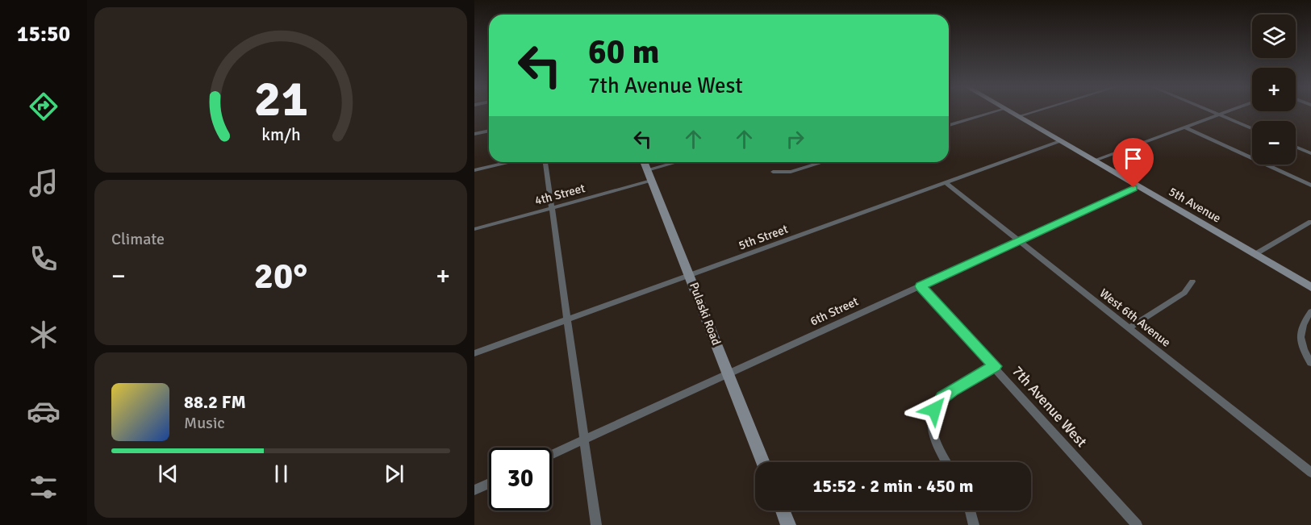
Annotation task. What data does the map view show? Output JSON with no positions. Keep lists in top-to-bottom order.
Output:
{
  "streets": {
    "street": [
      "4th Street",
      "5th Avenue",
      "5th Street",
      "6th Street",
      "Pulaski Road",
      "West 6th Avenue",
      "7th Avenue West"
    ]
  },
  "crossings": [
    ["4th Street", "Pulaski Road"],
    ["5th Avenue", "5th Street"],
    ["5th Avenue", "6th Street"],
    ["5th Street", "Pulaski Road"],
    ["5th Street", "West 6th Avenue"],
    ["6th Street", "Pulaski Road"],
    ["6th Street", "West 6th Avenue"],
    ["6th Street", "7th Avenue West"]
  ],
  "page": {
    "tabs": "15:50",
    "map_buttons": ["+", "−"],
    "turn": ["60 m", "7th Avenue West"],
    "tile": "Climate",
    "heat": ["−", "20°", "+"],
    "song": ["88.2 FM", "Music"],
    "limit": "30",
    "trip": "15:52 · 2 min · 450 m",
    "gauge": ["21", "km/h"]
  }
}
